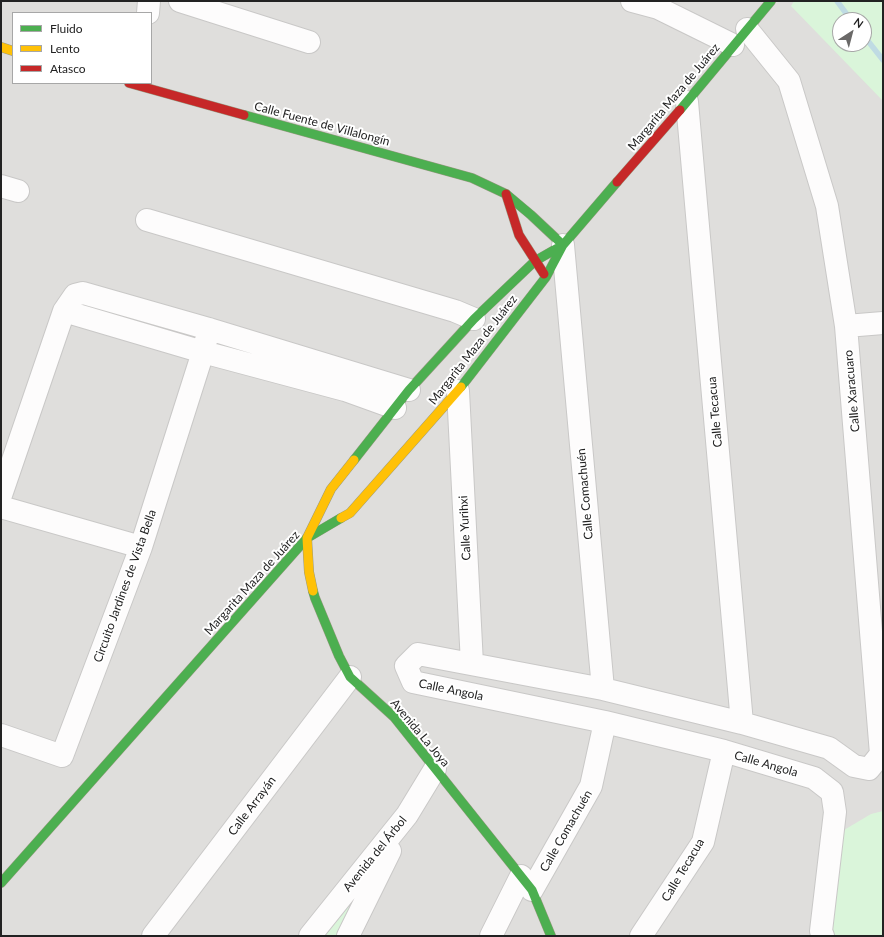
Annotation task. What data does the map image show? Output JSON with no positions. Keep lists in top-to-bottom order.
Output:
{
  "streets": {
    "main road": ["Margarita Maza de Juárez", "Calle Fuente de Villalongín", "Avenida La Joya"],
    "street": [
      "Calle Xaracuaro",
      "Calle Tecacua",
      "Calle Comachuén",
      "Calle Yurihxi",
      "Circuito Jardines de Vista Bella",
      "Calle Angola",
      "Calle Arrayán",
      "Avenida del Árbol"
    ]
  },
  "crossings": [
    ["Margarita Maza de Juárez", "Calle Fuente de Villalongín"],
    ["Margarita Maza de Juárez", "Calle Xaracuaro"],
    ["Margarita Maza de Juárez", "Calle Tecacua"],
    ["Margarita Maza de Juárez", "Calle Comachuén"],
    ["Margarita Maza de Juárez", "Calle Yurihxi"],
    ["Margarita Maza de Juárez", "Avenida La Joya"],
    ["Calle Fuente de Villalongín", "Calle Comachuén"],
    ["Calle Xaracuaro", "Calle Angola"],
    ["Calle Tecacua", "Calle Angola"],
    ["Calle Comachuén", "Calle Angola"],
    ["Calle Comachuén", "Avenida La Joya"],
    ["Calle Yurihxi", "Calle Angola"],
    ["Avenida La Joya", "Calle Arrayán"],
    ["Avenida La Joya", "Avenida del Árbol"]
  ],
  "legend": ["Fluido", "Lento", "Atasco"],
  "north": "top right"
}
